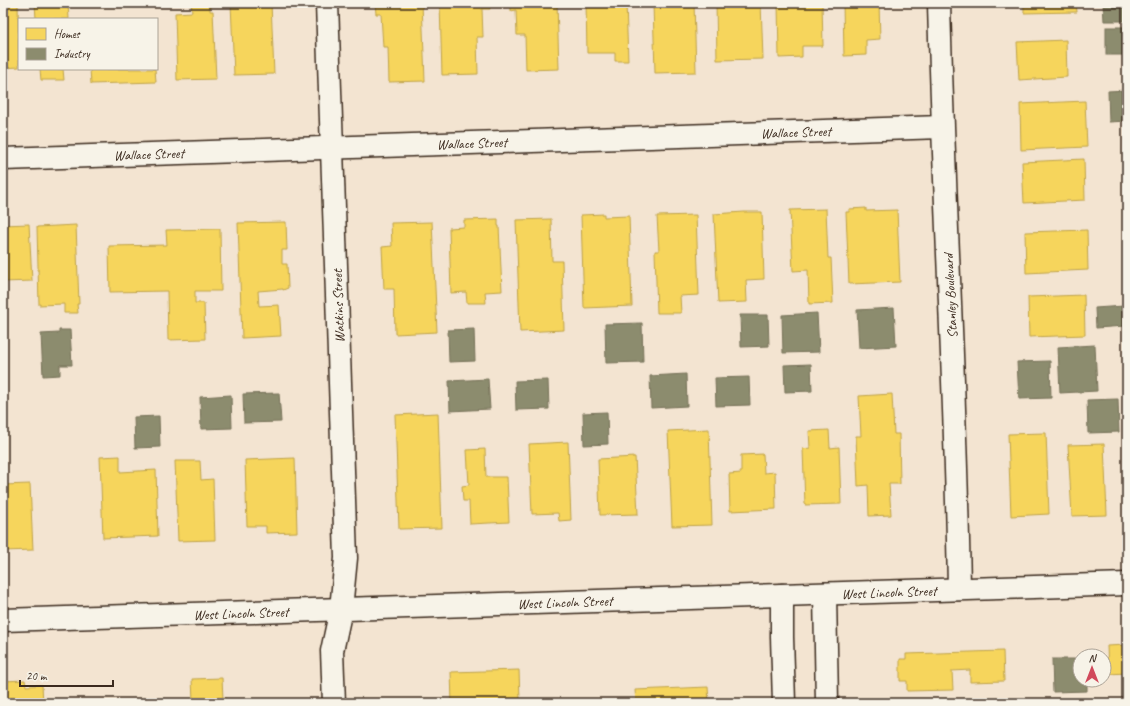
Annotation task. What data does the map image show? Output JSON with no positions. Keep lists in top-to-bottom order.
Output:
{
  "streets": {
    "street": [
      "Wallace Street",
      "Stanley Boulevard",
      "Watkins Street",
      "West Lincoln Street"
    ]
  },
  "crossings": [
    ["Wallace Street", "Stanley Boulevard"],
    ["Wallace Street", "Watkins Street"],
    ["Stanley Boulevard", "West Lincoln Street"],
    ["Watkins Street", "West Lincoln Street"]
  ],
  "legend": ["Homes", "Industry"],
  "scale_bar": "20 m",
  "north": "top"
}
